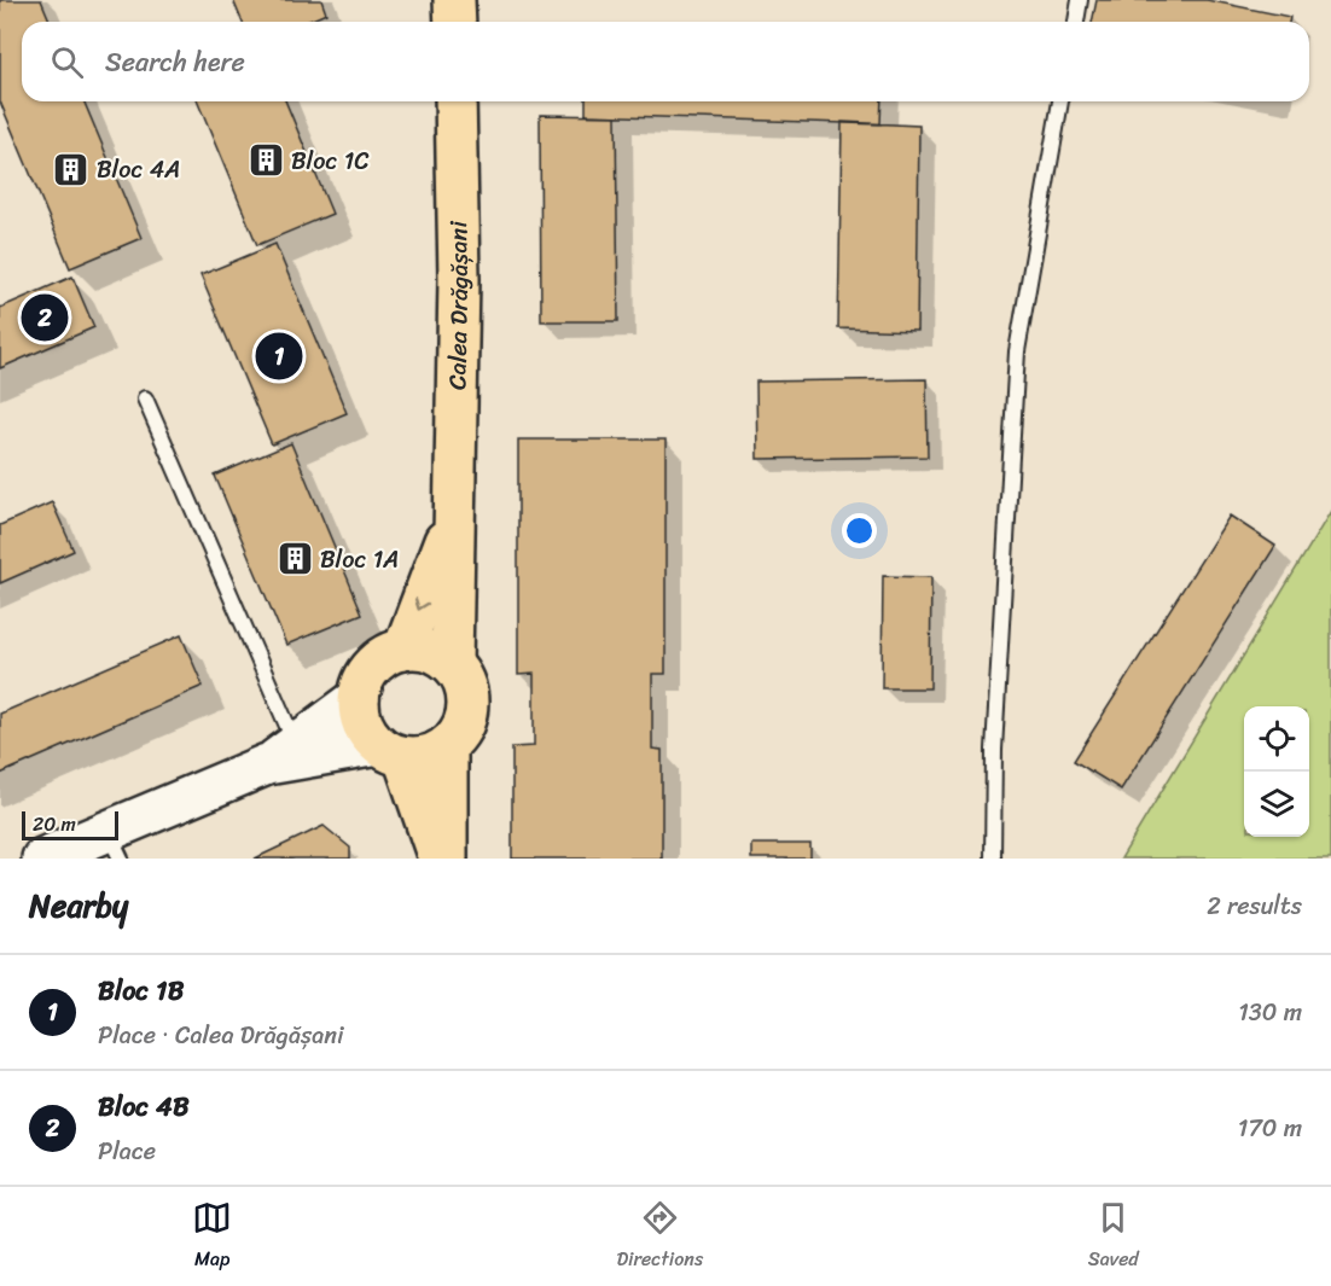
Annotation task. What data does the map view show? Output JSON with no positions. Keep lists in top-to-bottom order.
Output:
{
  "streets": {
    "main road": ["Calea Drăgășani"]
  },
  "places": {
    "building": ["Bloc 1C", "Bloc 4A", "Bloc 1A"]
  },
  "scale_bar": "20 m",
  "page": {
    "search": "Search here",
    "pins": ["2", "1"],
    "scale": "20 m",
    "heading": ["Nearby", "2 results"],
    "list": [
      {
        "mark": "1",
        "name": "Bloc 1B",
        "note": "Place · Calea Drăgășani",
        "value": "130 m"
      },
      {
        "mark": "2",
        "name": "Bloc 4B",
        "note": "Place",
        "value": "170 m"
      }
    ],
    "nav": ["Map", "Directions", "Saved"]
  }
}
